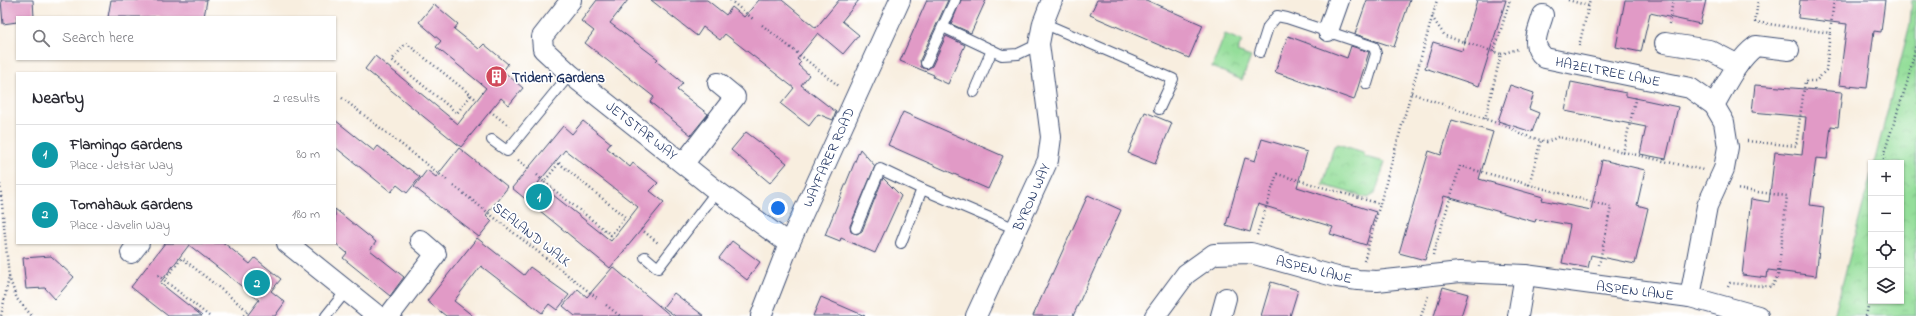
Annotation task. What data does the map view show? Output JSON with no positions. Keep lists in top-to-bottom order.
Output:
{
  "streets": {
    "street": [
      "HAZELTREE LANE",
      "JETSTAR WAY",
      "WAYFARER ROAD",
      "BYRON WAY",
      "ASPEN LANE"
    ],
    "path": ["SEALAND WALK"]
  },
  "crossings": [
    ["HAZELTREE LANE", "ASPEN LANE"],
    ["JETSTAR WAY", "WAYFARER ROAD"]
  ],
  "places": {
    "building": ["Trident Gardens"]
  },
  "page": {
    "search": "Search here",
    "heading": ["Nearby", "2 results"],
    "list": [
      {
        "mark": "1",
        "name": "Flamingo Gardens",
        "note": "Place · Jetstar Way",
        "value": "80 m"
      },
      {
        "mark": "2",
        "name": "Tomahawk Gardens",
        "note": "Place · Javelin Way",
        "value": "180 m"
      }
    ],
    "map_buttons": ["+", "−"],
    "pins": ["1", "2"]
  }
}
